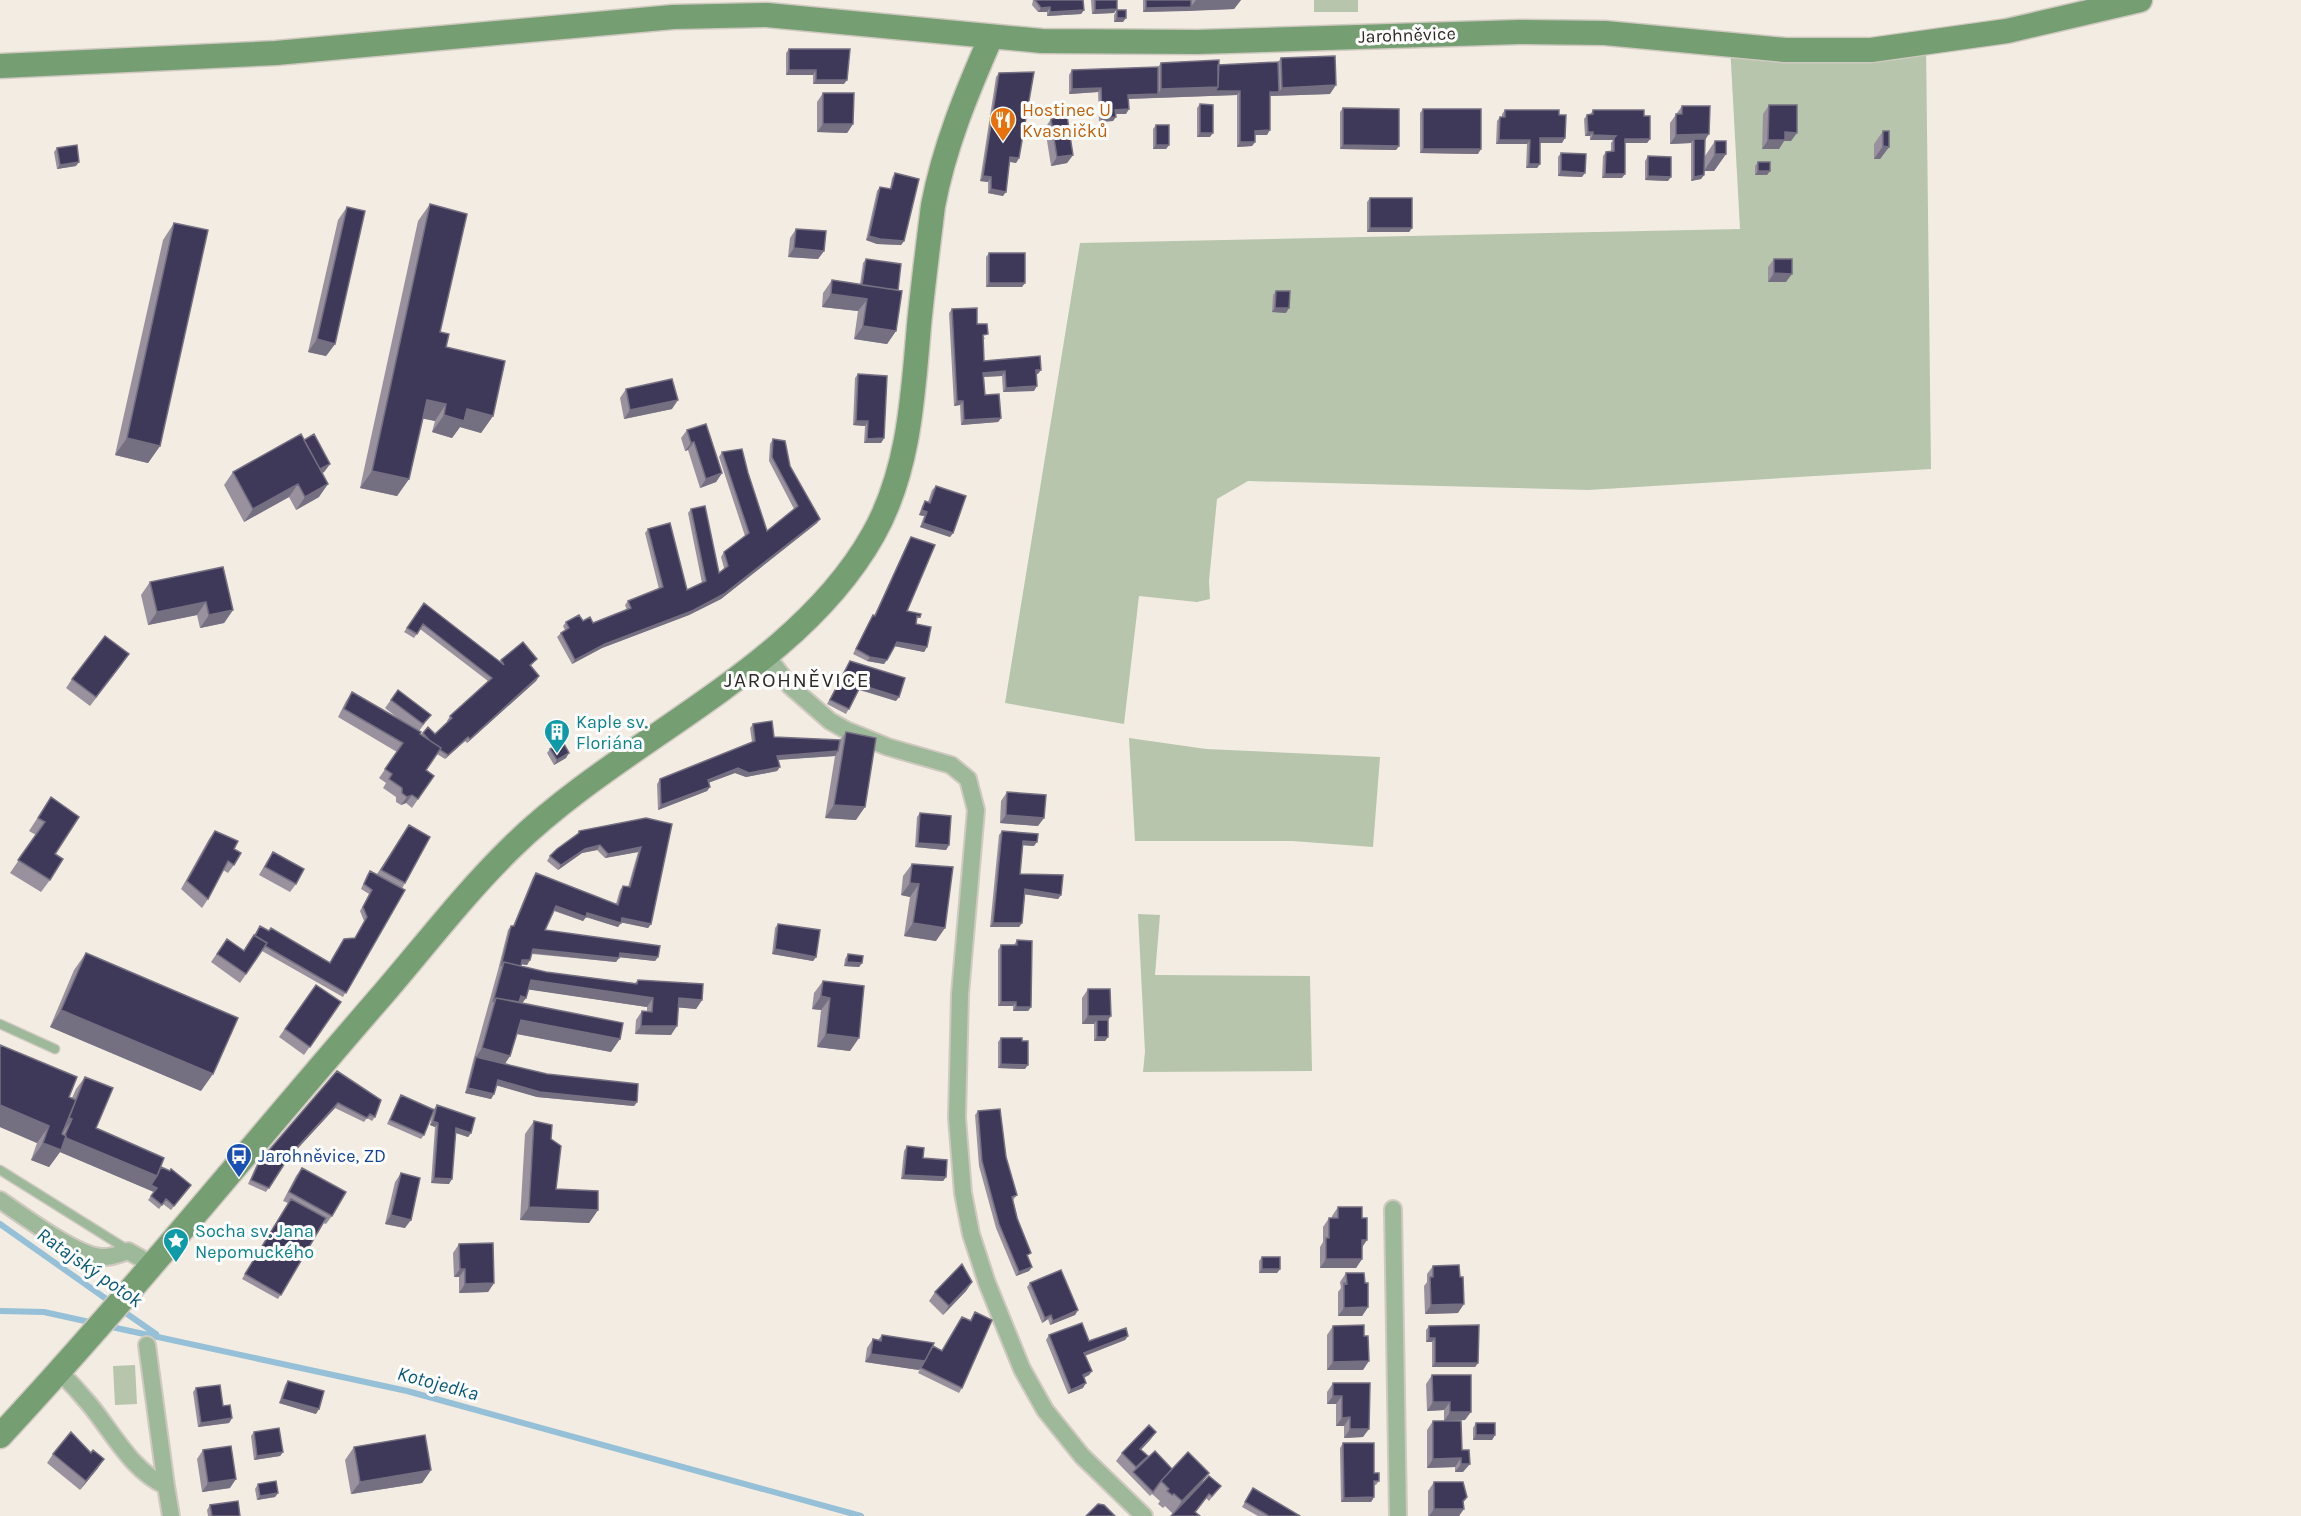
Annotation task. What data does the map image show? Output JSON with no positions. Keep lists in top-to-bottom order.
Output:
{
  "streets": {
    "main road": ["Jarohněvice"]
  },
  "districts": ["JAROHNĚVICE"],
  "water": ["Ratajský potok", "Kotojedka"],
  "places": {
    "restaurant": ["Hostinec U Kvasničků"],
    "building": ["Kaple sv. Floriána"],
    "bus stop": ["Jarohněvice, ZD"],
    "place": ["Socha sv. Jana Nepomuckého"]
  }
}
